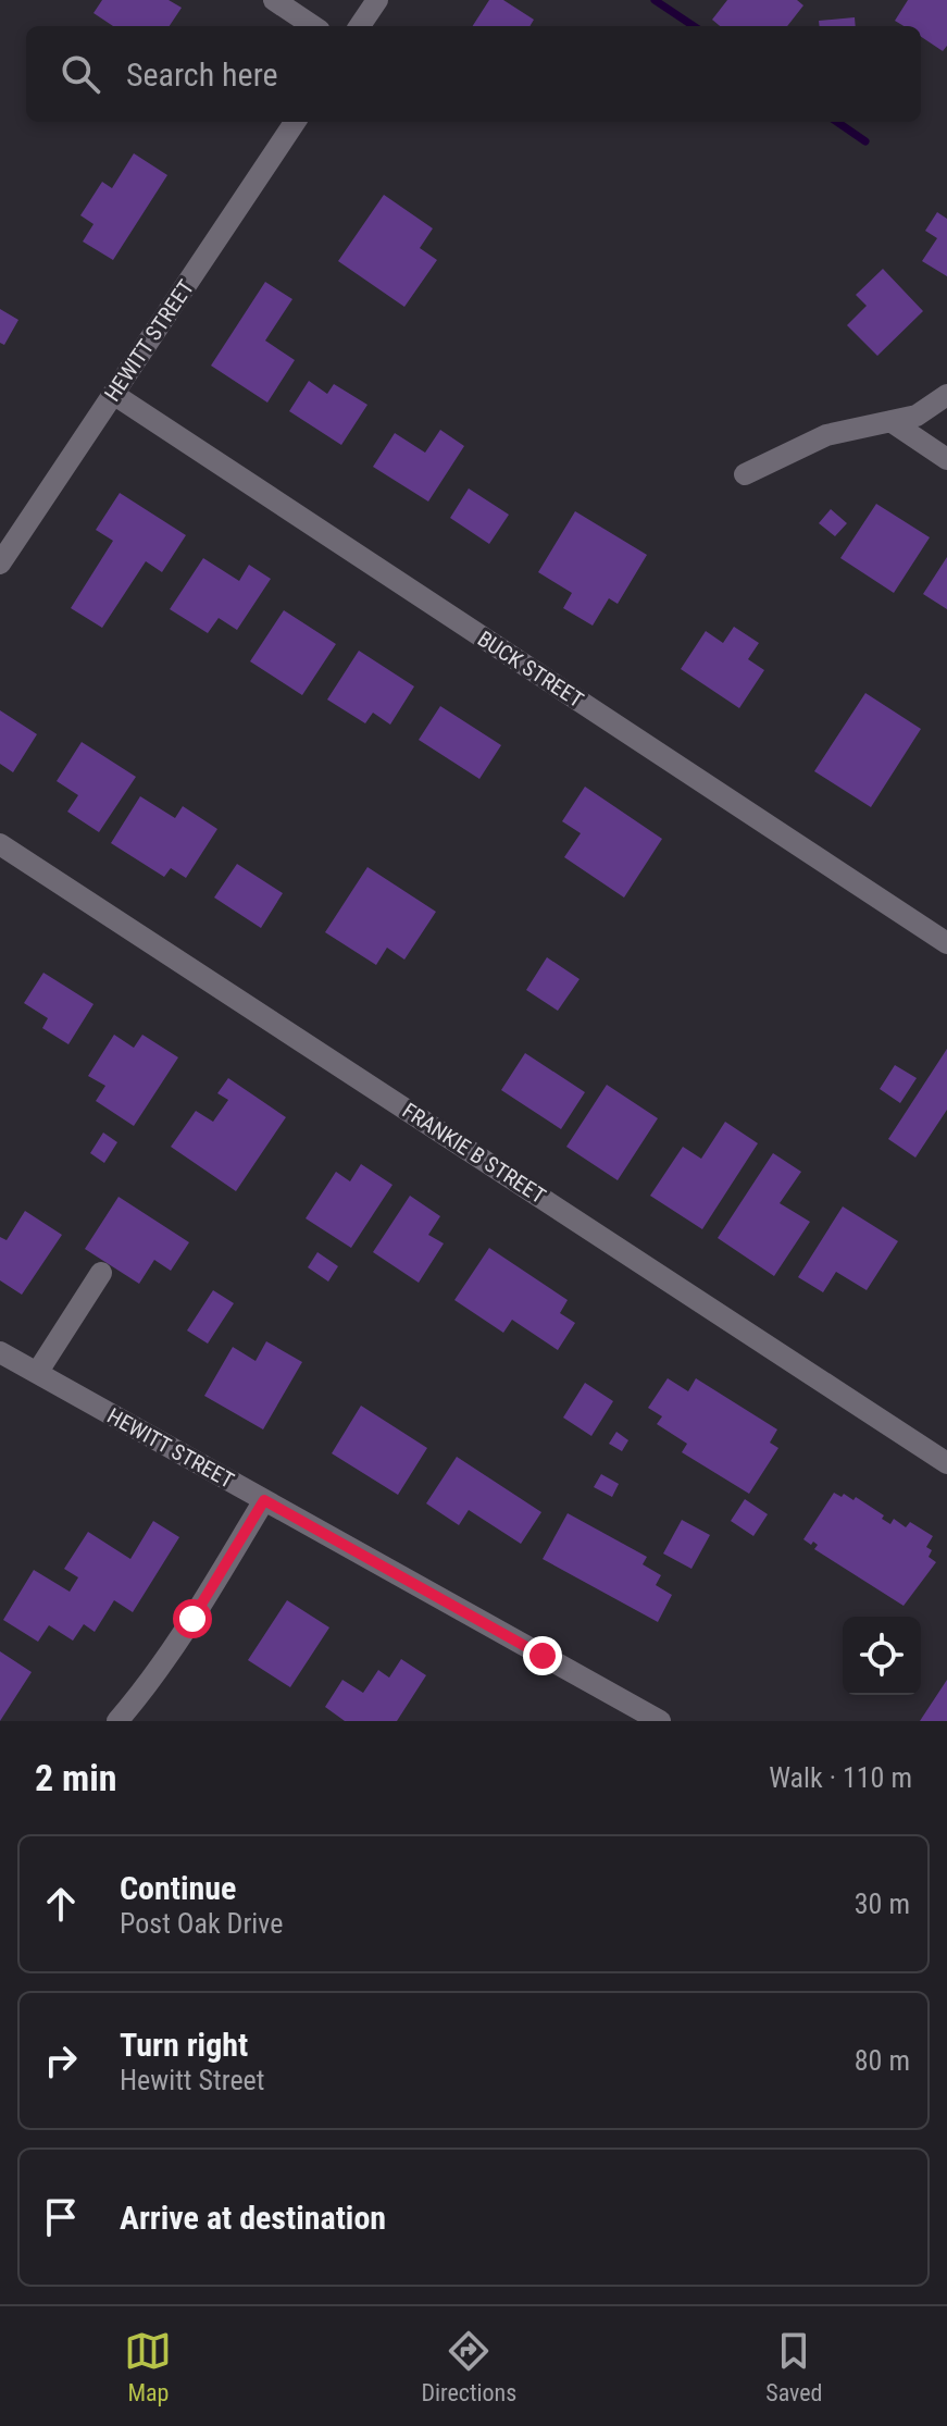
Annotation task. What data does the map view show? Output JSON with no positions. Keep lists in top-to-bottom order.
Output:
{
  "streets": {
    "street": ["HEWITT STREET", "BUCK STREET", "FRANKIE B STREET"]
  },
  "crossings": [
    ["HEWITT STREET", "BUCK STREET"]
  ],
  "page": {
    "search": "Search here",
    "heading": ["2 min", "Walk · 110 m"],
    "list": [
      ["Continue", "Post Oak Drive", "30 m"],
      ["Turn right", "Hewitt Street", "80 m"],
      "Arrive at destination"
    ],
    "nav": ["Map", "Directions", "Saved"]
  }
}
